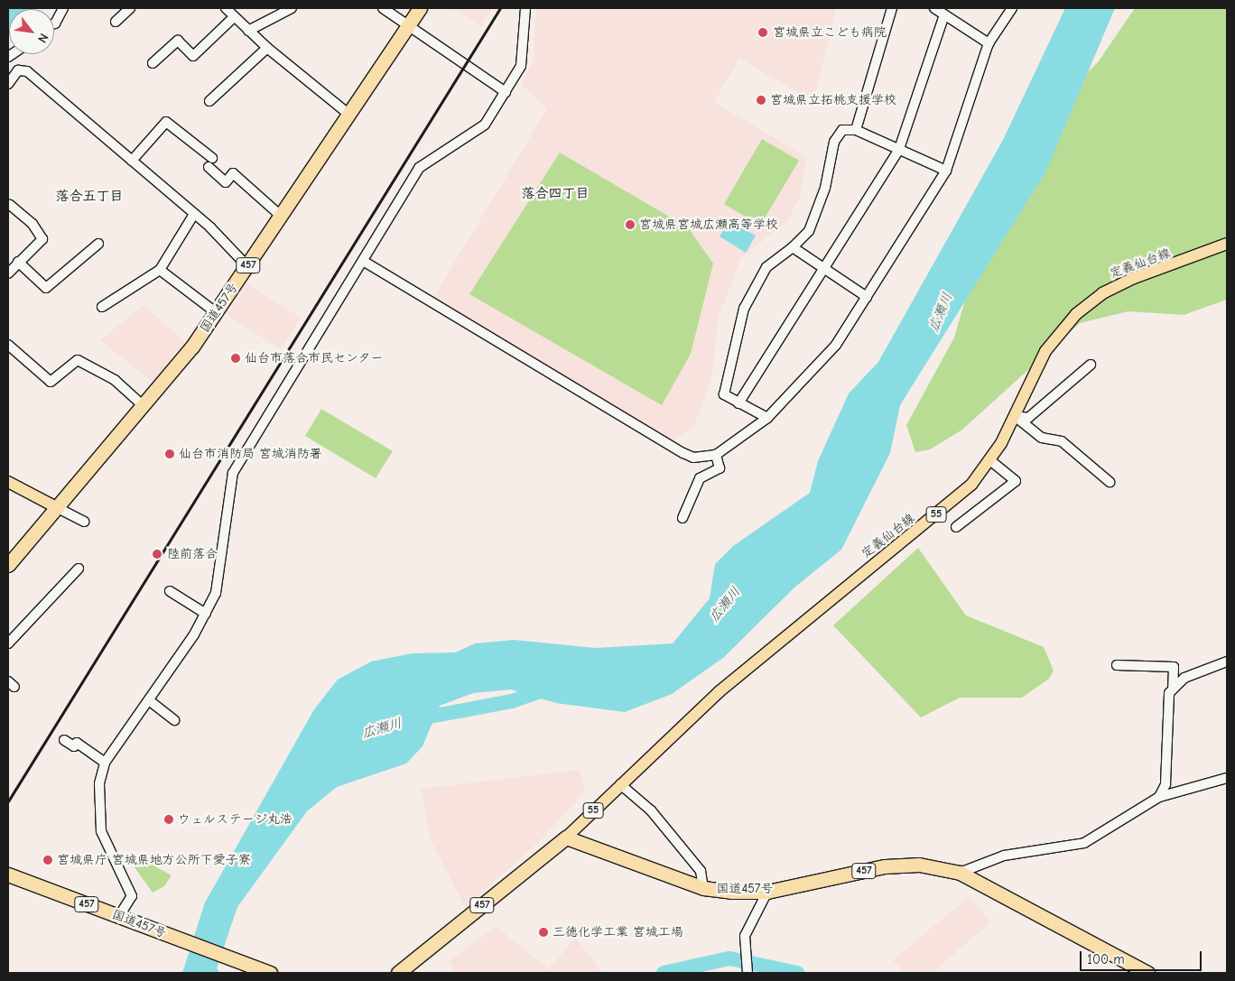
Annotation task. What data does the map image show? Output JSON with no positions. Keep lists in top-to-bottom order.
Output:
{
  "streets": {
    "highway": ["457", "国道457号"],
    "main road": ["定義仙台線", "55"]
  },
  "crossings": [
    ["定義仙台線", "457"],
    ["定義仙台線", "国道457号"],
    ["457", "国道457号"]
  ],
  "districts": ["落合四丁目", "落合五丁目"],
  "water": ["広瀬川"],
  "places": [
    "宮城県立こども病院",
    "宮城県立拓桃支援学校",
    "宮城県宮城広瀬高等学校",
    "仙台市落合市民センター",
    "仙台市消防局 宮城消防署",
    "陸前落合",
    "ウェルステージ丸浩",
    "宮城県庁 宮城県地方公所下愛子寮",
    "三徳化学工業 宮城工場"
  ],
  "scale_bar": "100 m",
  "north": "bottom right"
}
